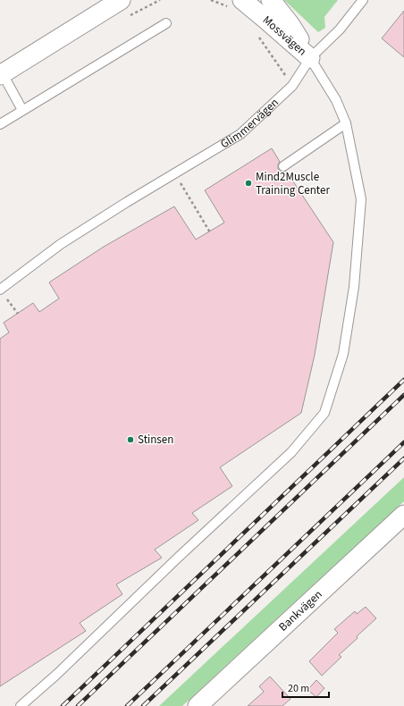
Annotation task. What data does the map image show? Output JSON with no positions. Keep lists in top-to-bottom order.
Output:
{
  "streets": {
    "street": ["Mossvägen", "Bankvägen"],
    "lane": ["Glimmervägen"]
  },
  "crossings": [
    ["Mossvägen", "Glimmervägen"]
  ],
  "places": ["Mind2Muscle Training Center", "Stinsen"],
  "scale_bar": "20 m"
}
